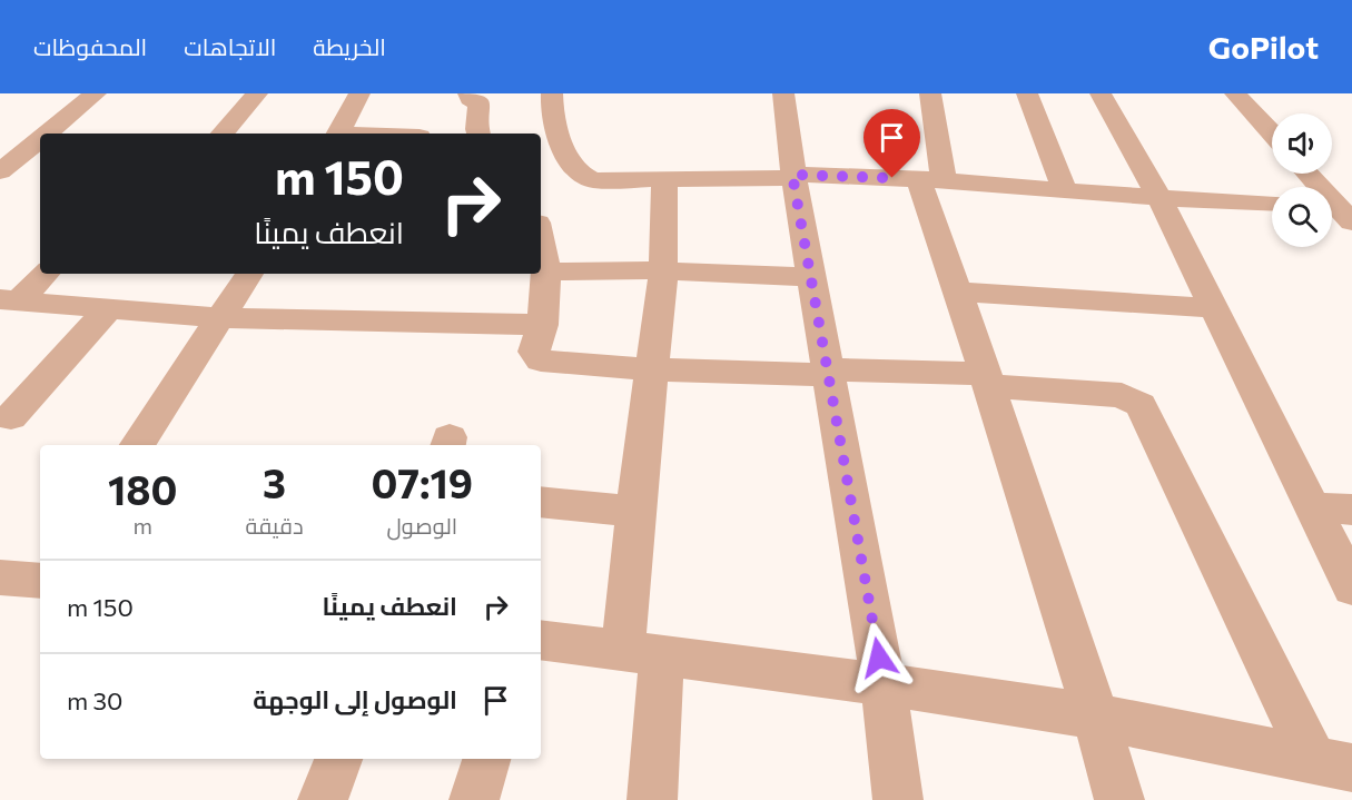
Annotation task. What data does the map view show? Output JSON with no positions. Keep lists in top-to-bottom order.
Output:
{
  "page": {
    "header": "GoPilot",
    "nav": ["الخريطة", "الاتجاهات", "المحفوظات"],
    "turn": ["150 m", "انعطف يمينًا"],
    "eta": [
      "07:19",
      "الوصول",
      "3",
      "دقيقة",
      "180",
      "m"
    ],
    "list": [
      {
        "name": "انعطف يمينًا",
        "value": "150 m"
      },
      {
        "name": "الوصول إلى الوجهة",
        "value": "30 m"
      }
    ]
  }
}
